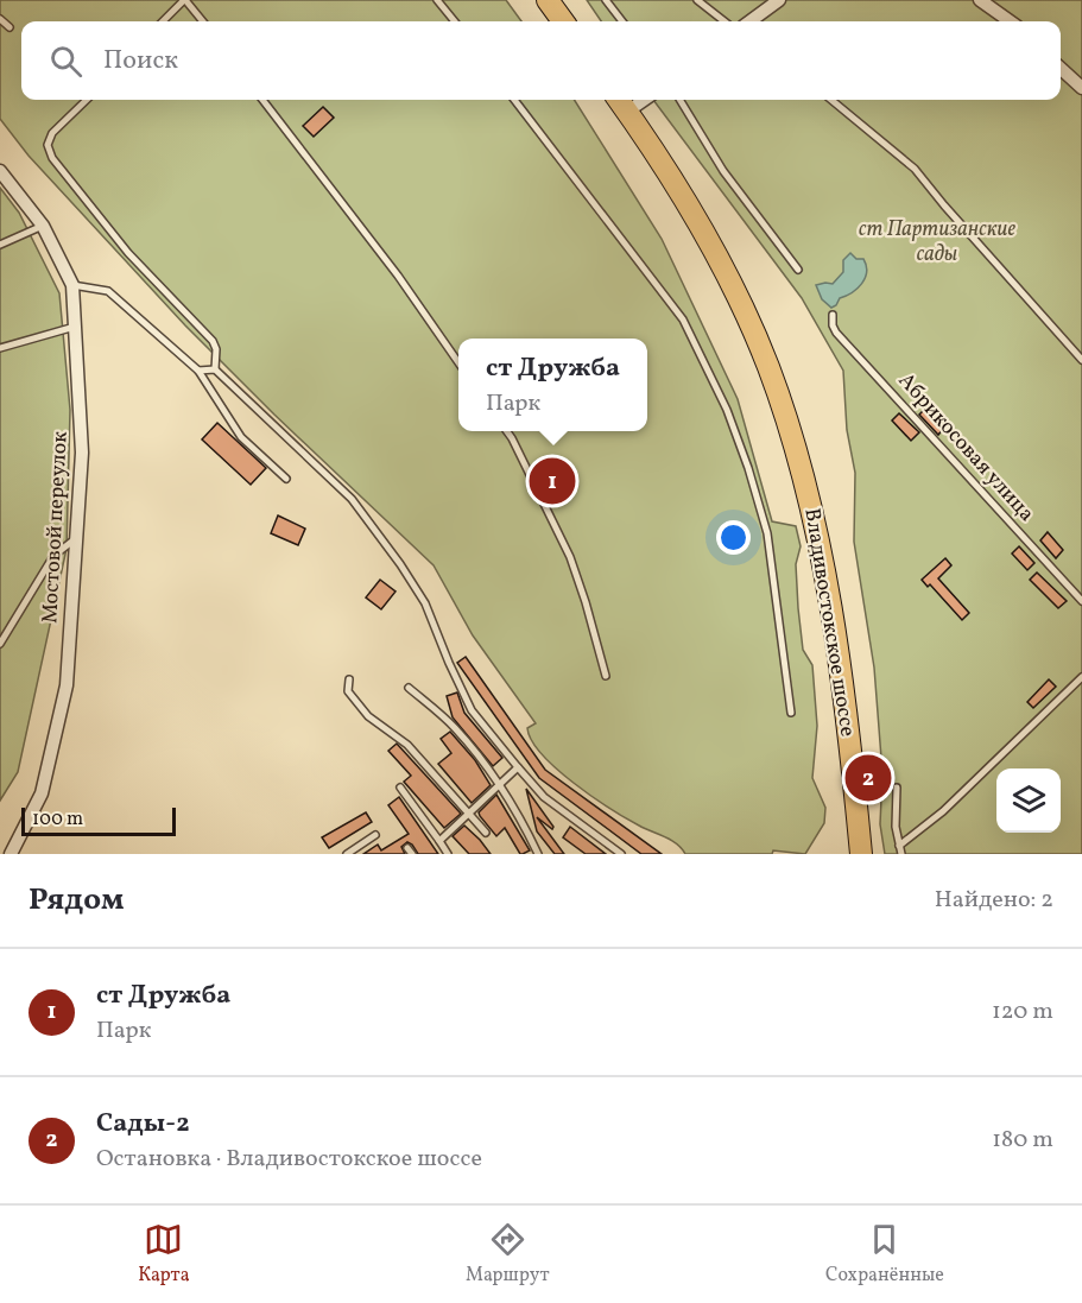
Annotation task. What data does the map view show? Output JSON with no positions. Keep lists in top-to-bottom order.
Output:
{
  "streets": {
    "highway": ["Владивостокское шоссе"],
    "street": ["Мостовой переулок"],
    "lane": ["Абрикосовая улица"]
  },
  "parks": ["ст Партизанские сады"],
  "scale_bar": "100 m",
  "page": {
    "search": "Поиск",
    "popup": ["ст Дружба", "Парк"],
    "pins": ["1", "2"],
    "scale": "100 m",
    "heading": ["Рядом", "Найдено: 2"],
    "list": [
      {
        "mark": "1",
        "name": "ст Дружба",
        "note": "Парк",
        "value": "120 m"
      },
      {
        "mark": "2",
        "name": "Сады-2",
        "note": "Остановка · Владивостокское шоссе",
        "value": "180 m"
      }
    ],
    "nav": ["Карта", "Маршрут", "Сохранённые"]
  }
}
